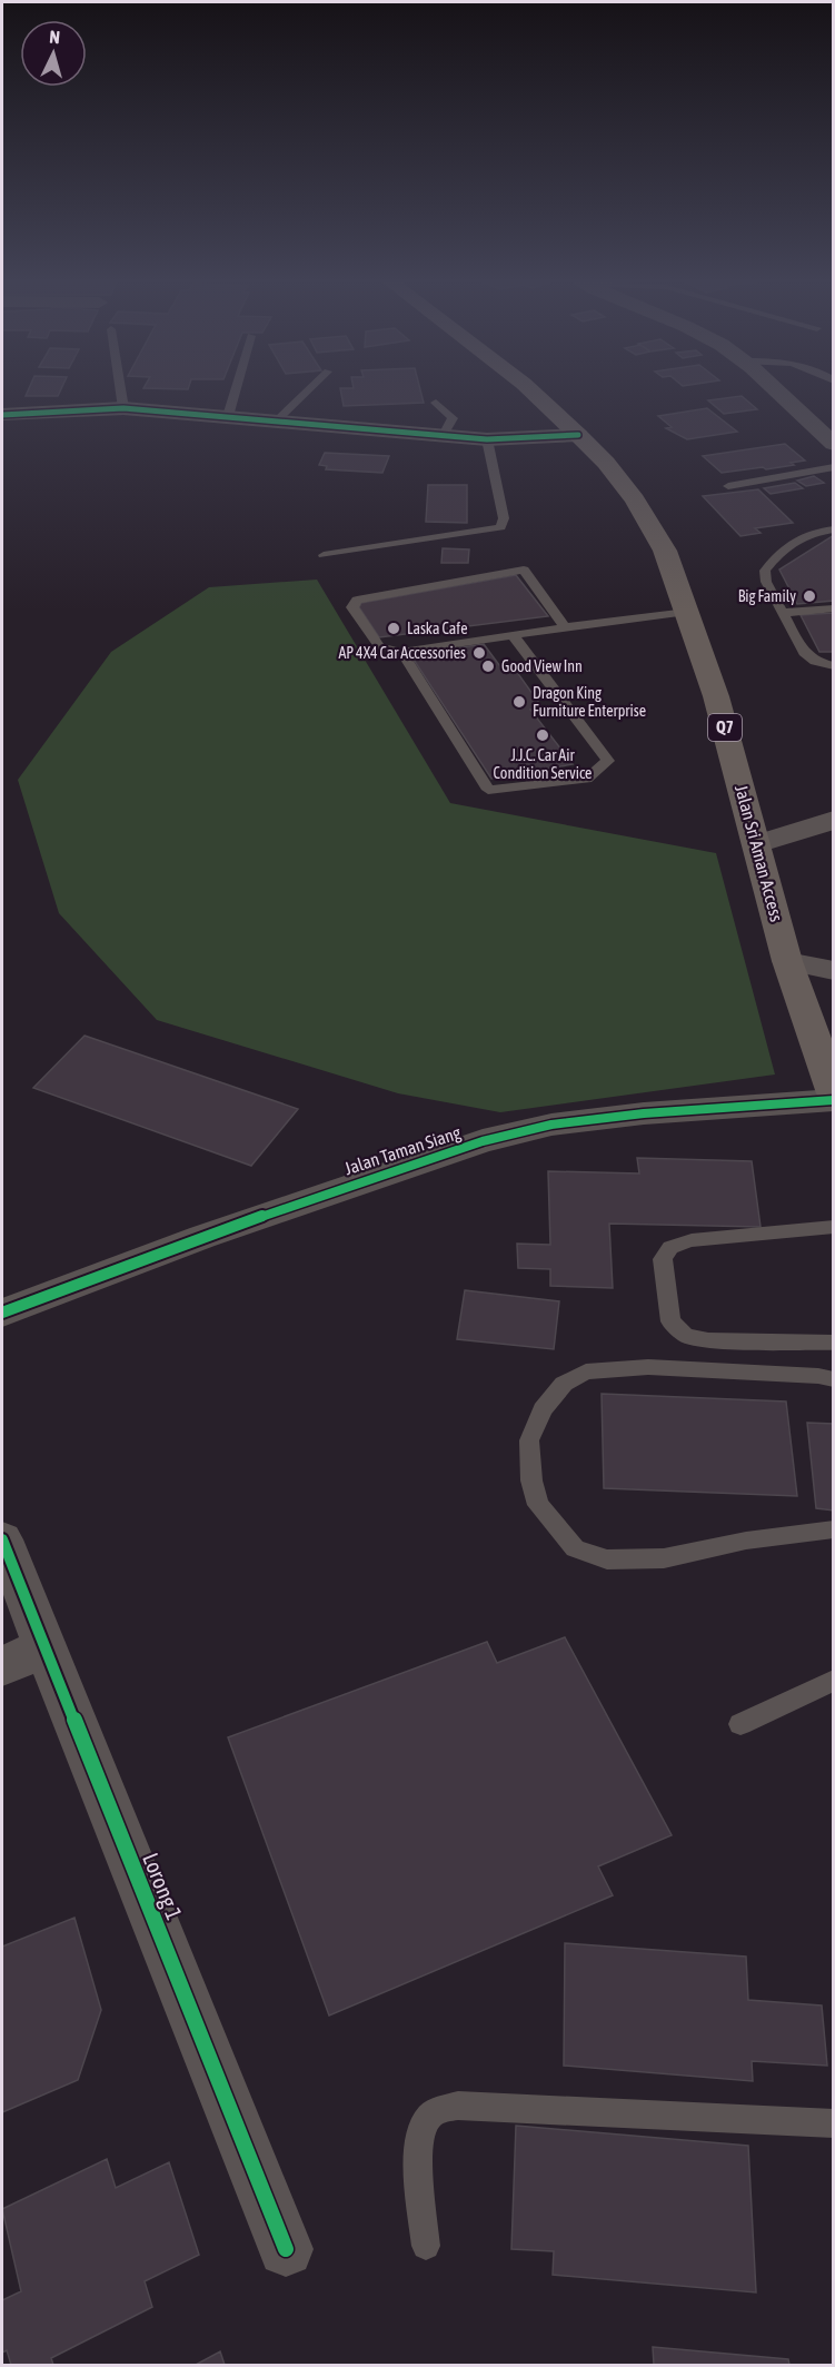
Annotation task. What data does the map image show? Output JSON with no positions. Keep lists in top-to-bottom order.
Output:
{
  "streets": {
    "main road": ["Q7", "Jalan Sri Aman Access"],
    "street": ["Jalan Taman Siang", "Lorong 1"]
  },
  "crossings": [
    ["Q7", "Jalan Sri Aman Access"]
  ],
  "places": [
    "Big Family",
    "Laska Cafe",
    "AP 4X4 Car Accessories",
    "Good View Inn",
    "Dragon King Furniture Enterprise",
    "J.J.C. Car Air Condition Service"
  ],
  "north": "top"
}
